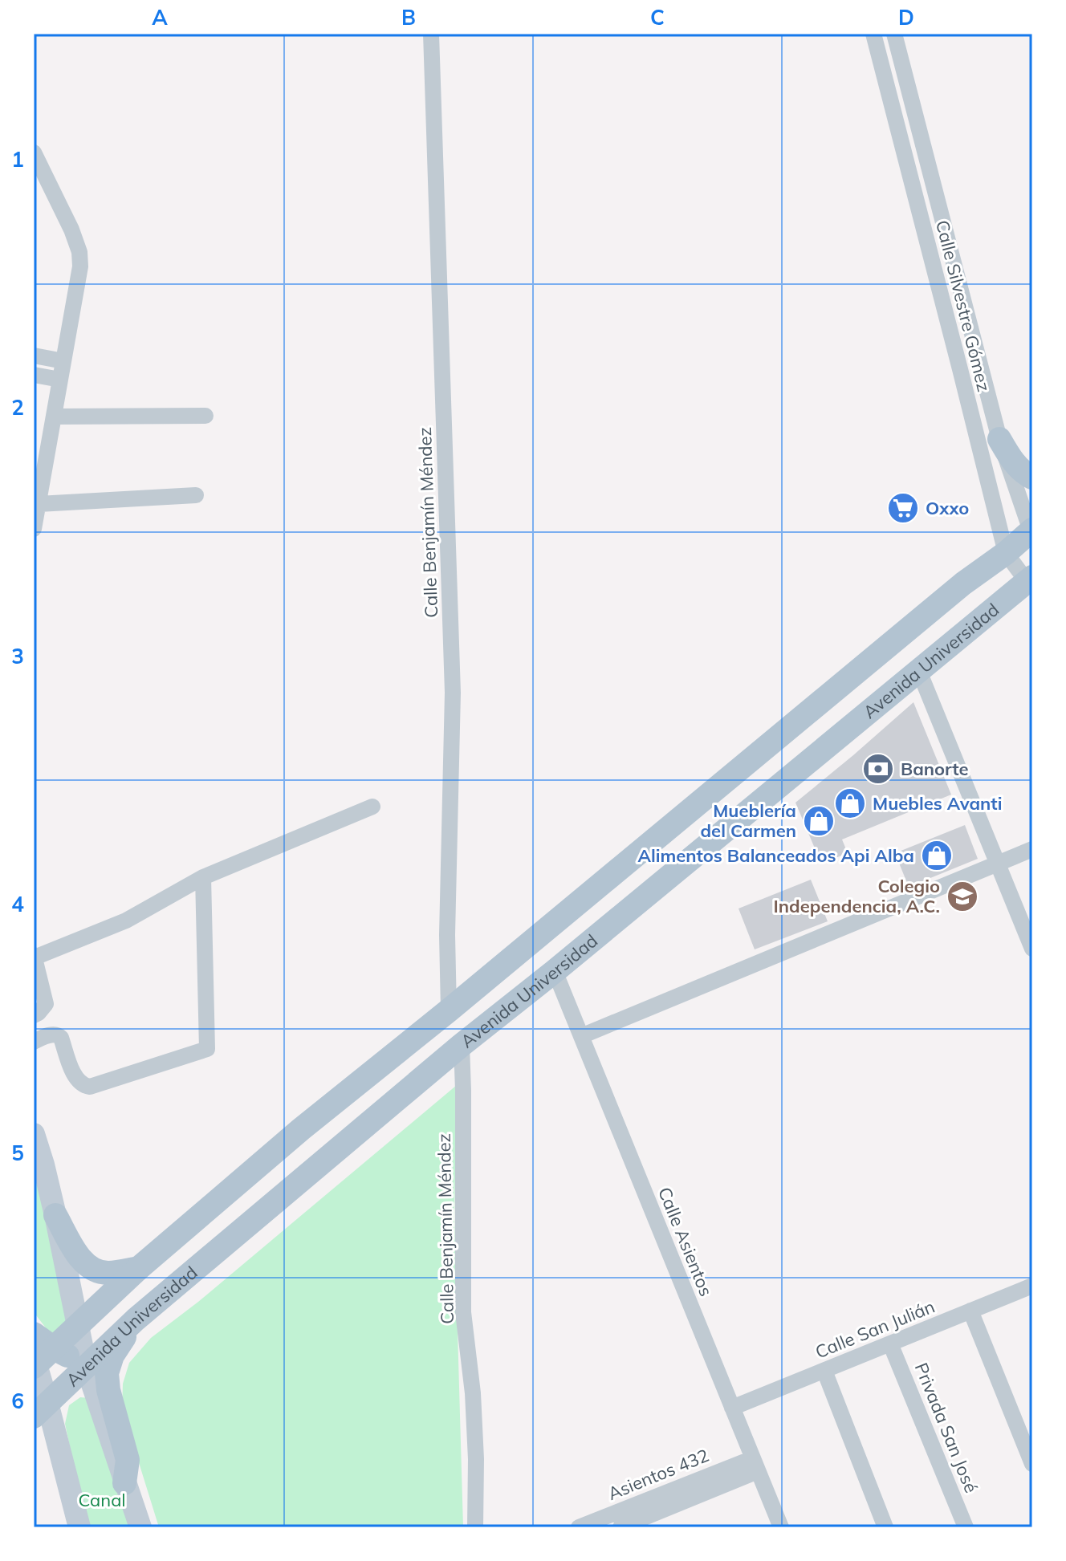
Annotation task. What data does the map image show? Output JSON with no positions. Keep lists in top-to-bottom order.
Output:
{
  "streets": {
    "main road": ["Avenida Universidad"],
    "street": [
      "Calle Silvestre Gómez",
      "Calle Benjamín Méndez",
      "Calle Asientos",
      "Calle San Julián",
      "Privada San José",
      "Asientos 432"
    ]
  },
  "crossings": [
    ["Calle Silvestre Gómez", "Avenida Universidad"],
    ["Calle Benjamín Méndez", "Avenida Universidad"],
    ["Avenida Universidad", "Calle Asientos"],
    ["Calle Asientos", "Calle San Julián"],
    ["Calle Asientos", "Asientos 432"],
    ["Calle San Julián", "Privada San José"]
  ],
  "parks": ["Canal"],
  "places": {
    "supermarket": ["Oxxo"],
    "bank": ["Banorte"],
    "shop": ["Muebles Avanti", "Mueblería del Carmen", "Alimentos Balanceados Api Alba"],
    "school or university": ["Colegio Independencia, A.C."]
  },
  "grid": {
    "columns": [
      "A",
      "B",
      "C",
      "D"
    ],
    "rows": [
      "1",
      "2",
      "3",
      "4",
      "5",
      "6"
    ]
  }
}
